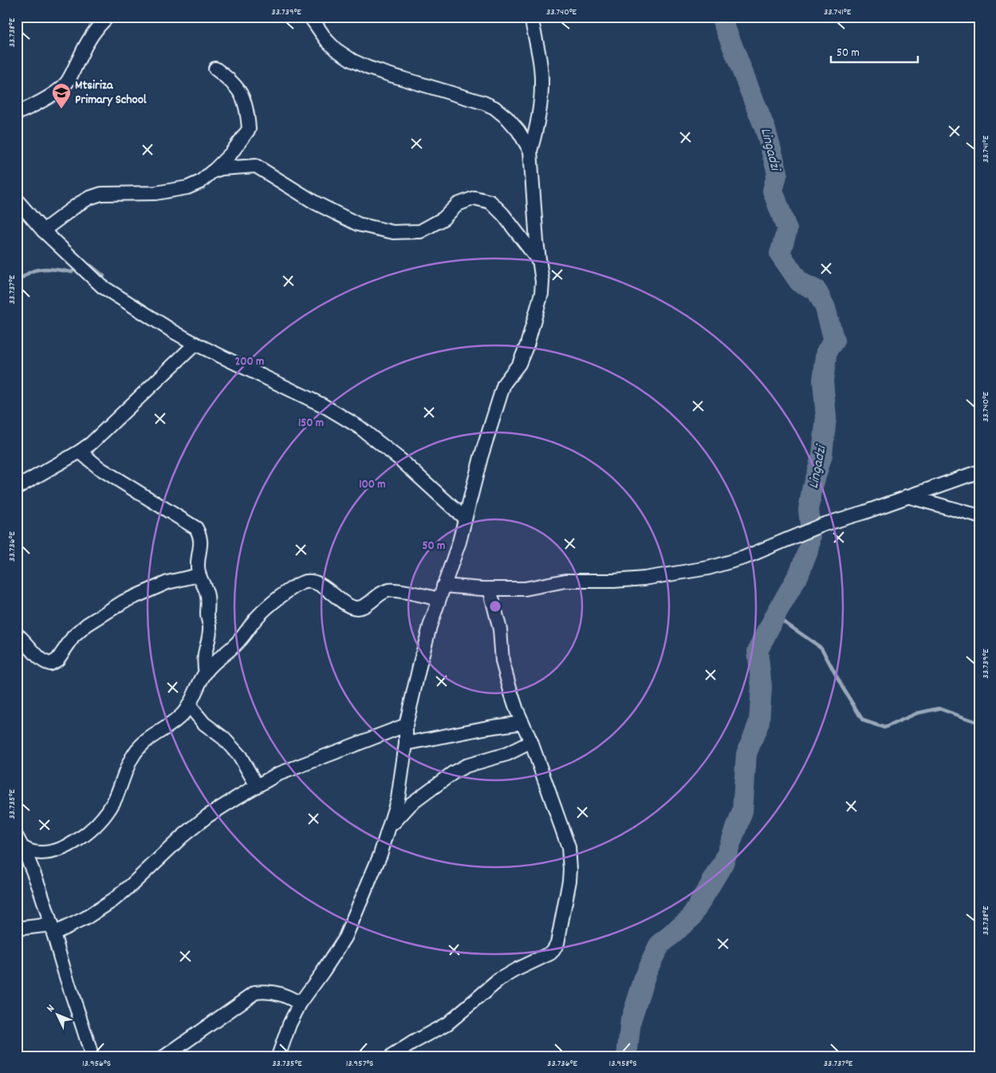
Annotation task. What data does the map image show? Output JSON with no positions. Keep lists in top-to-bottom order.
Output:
{
  "water": ["Lingadzi"],
  "places": {
    "school or university": ["Mtsiriza Primary School"]
  },
  "scale_bar": "50 m",
  "north": "top left",
  "coordinates": [
    "33.739°E",
    "33.740°E",
    "33.741°E",
    "33.738°E",
    "33.737°E",
    "33.736°E",
    "33.735°E",
    "13.956°S",
    "13.957°S",
    "13.958°S"
  ],
  "rings": [
    "200 m",
    "150 m",
    "100 m",
    "50 m"
  ]
}
